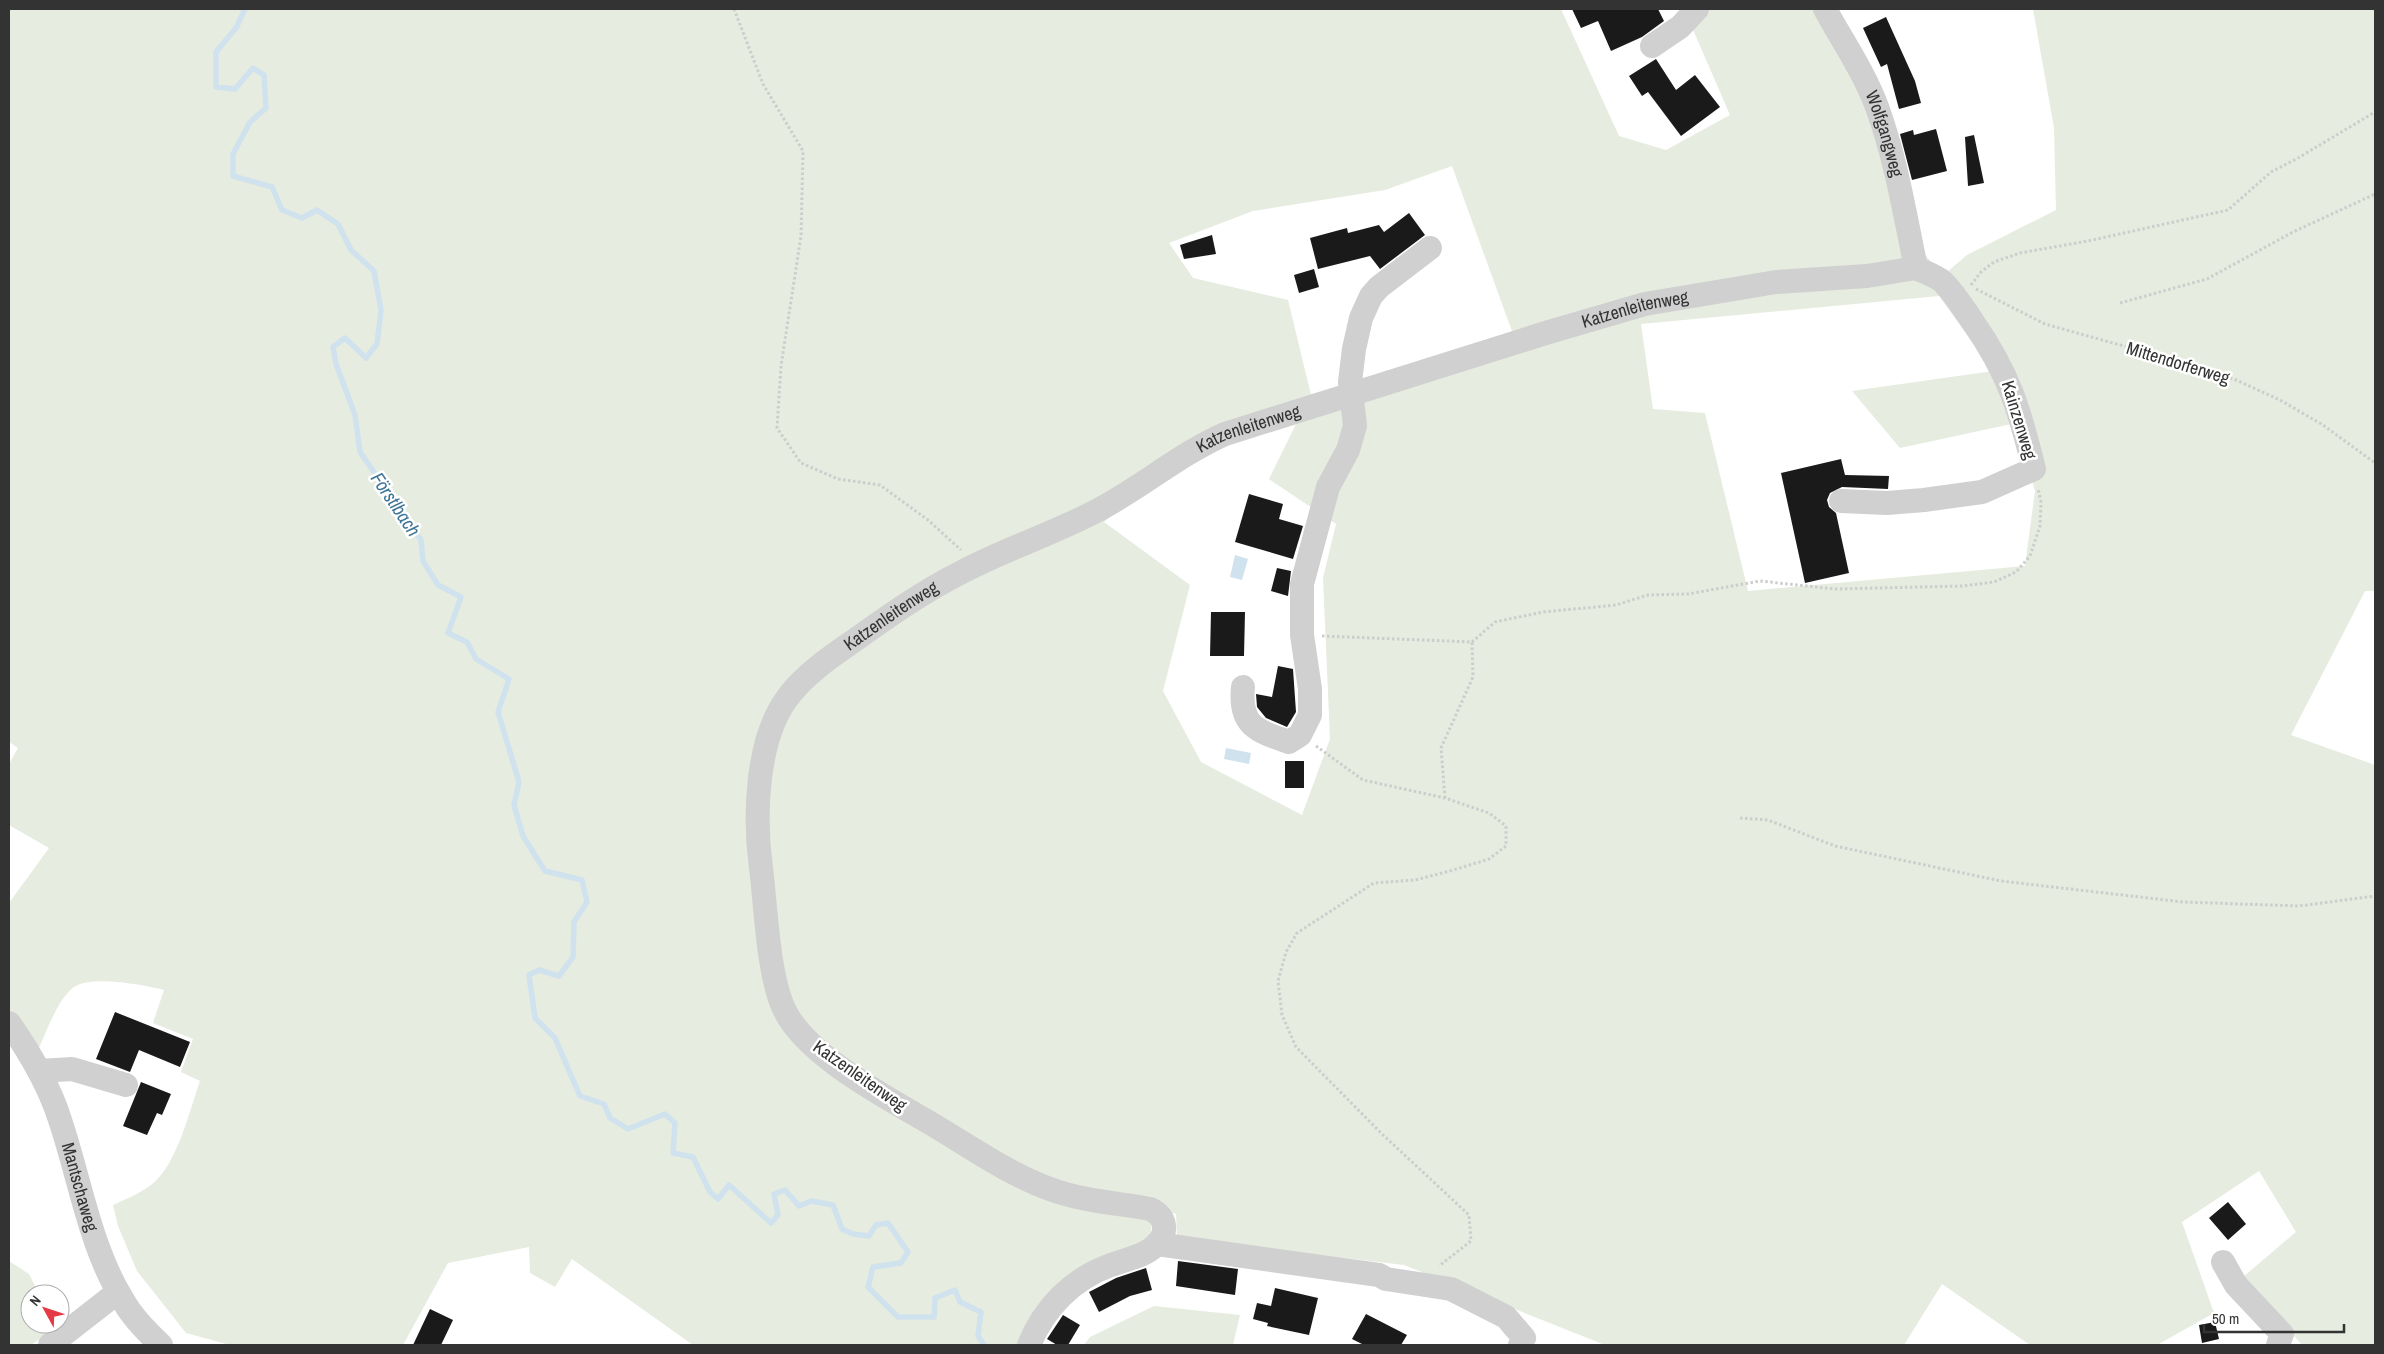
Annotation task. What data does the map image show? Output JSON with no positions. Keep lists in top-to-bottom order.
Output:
{
  "streets": {
    "street": [
      "Wolfgangweg",
      "Katzenleitenweg",
      "Kainzenweg",
      "Mantschaweg"
    ],
    "path": ["Mittendorferweg"]
  },
  "crossings": [
    ["Wolfgangweg", "Katzenleitenweg"],
    ["Wolfgangweg", "Kainzenweg"],
    ["Katzenleitenweg", "Kainzenweg"]
  ],
  "water": ["Förstlbach"],
  "scale_bar": "50 m",
  "north": "top left"
}
